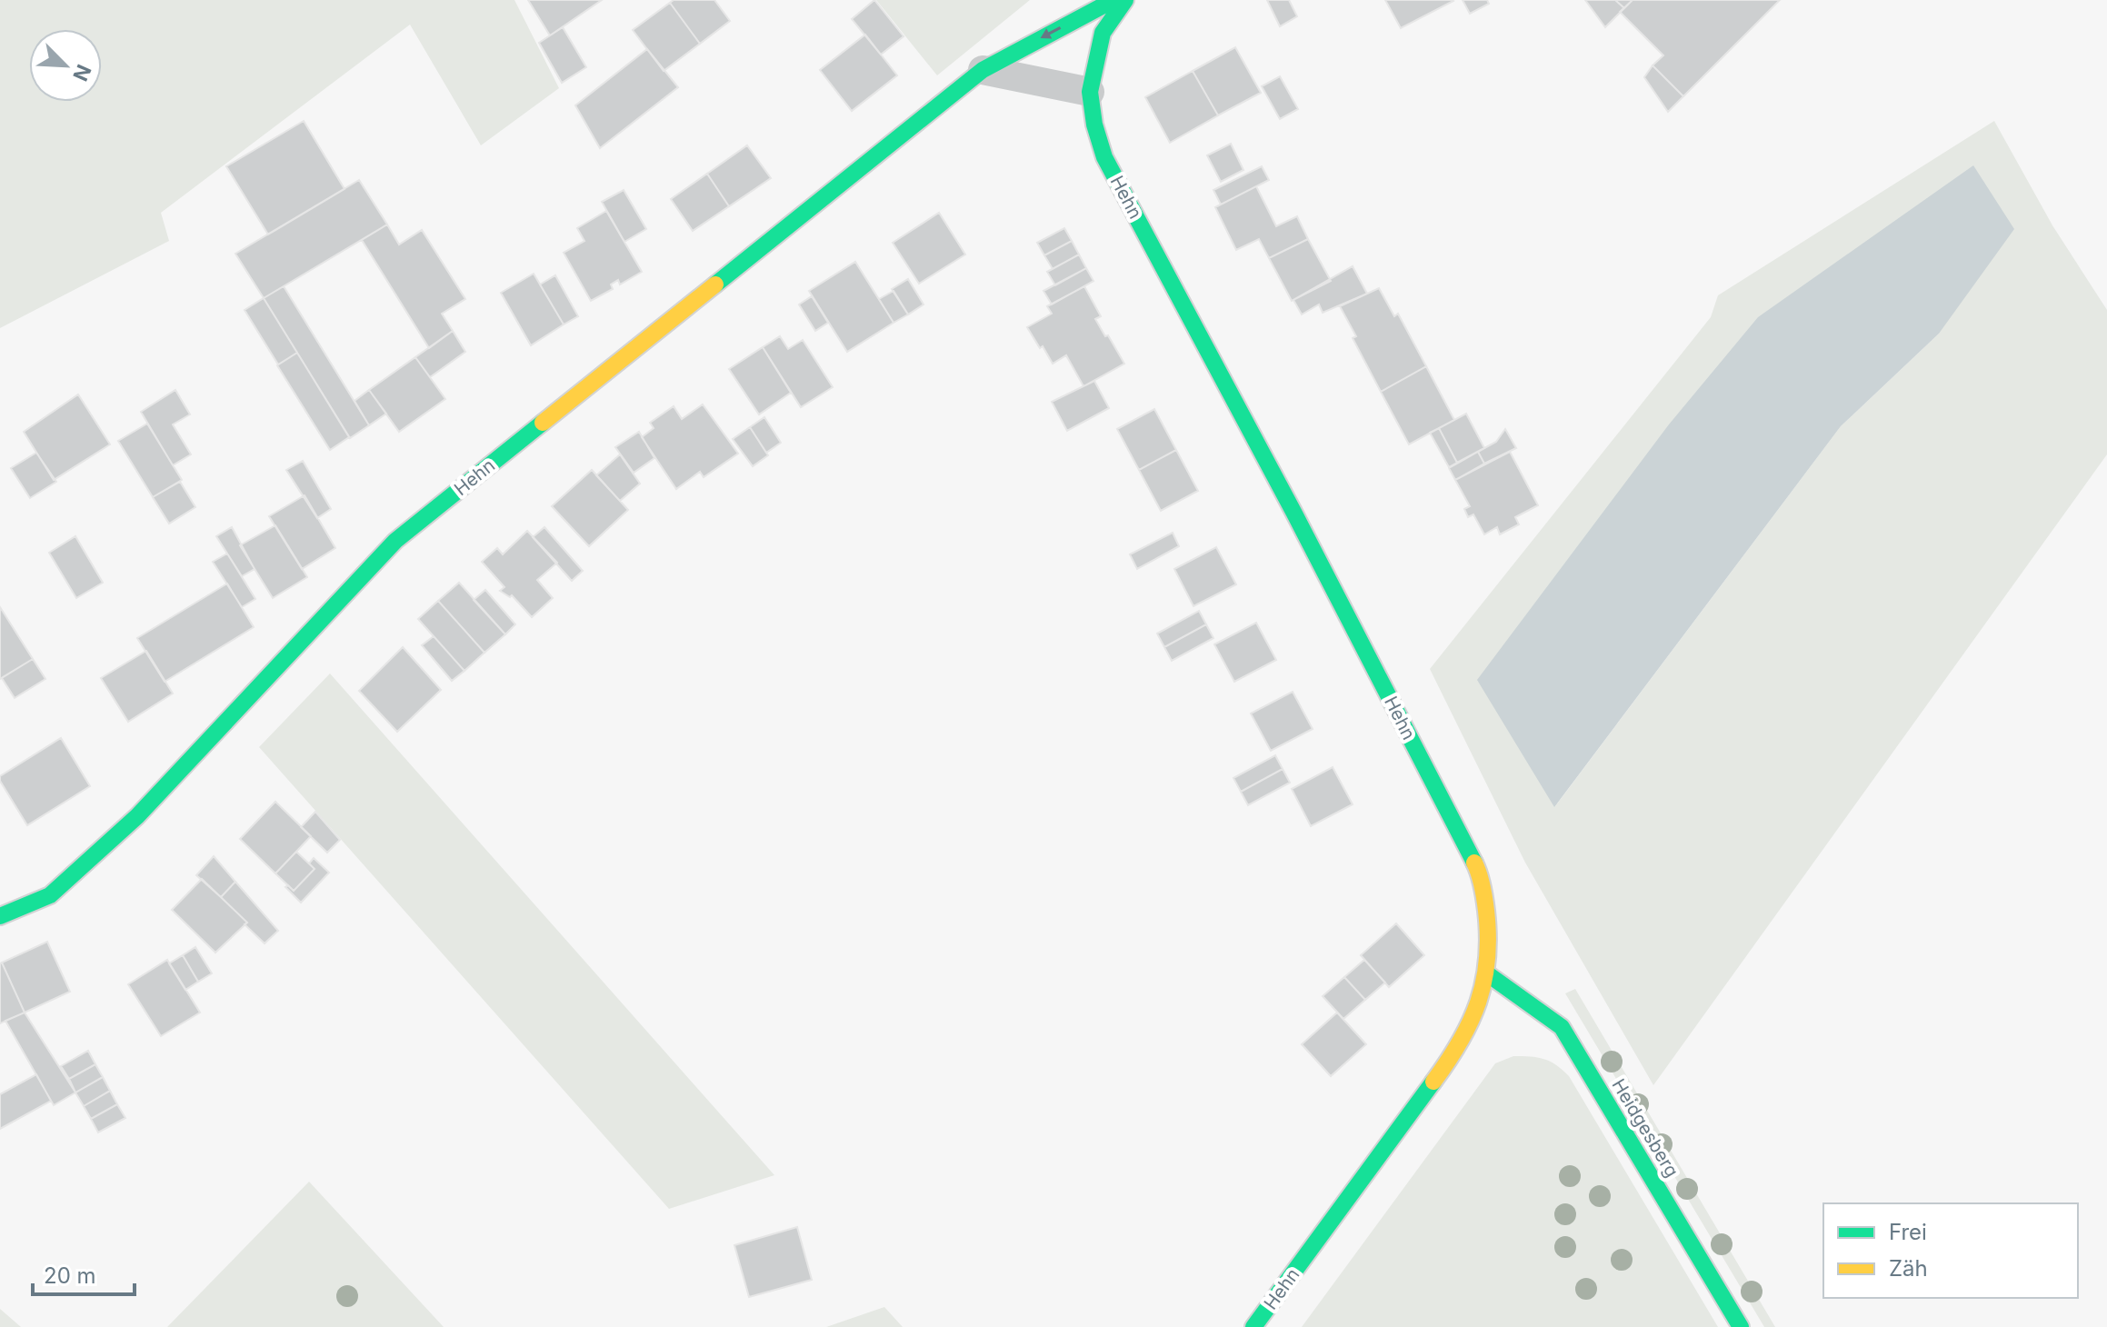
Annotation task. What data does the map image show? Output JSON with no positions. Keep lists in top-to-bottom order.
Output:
{
  "streets": {
    "street": ["Hehn", "Heidgesberg"]
  },
  "crossings": [
    ["Hehn", "Heidgesberg"]
  ],
  "legend": ["Frei", "Zäh"],
  "scale_bar": "20 m",
  "north": "bottom right"
}
